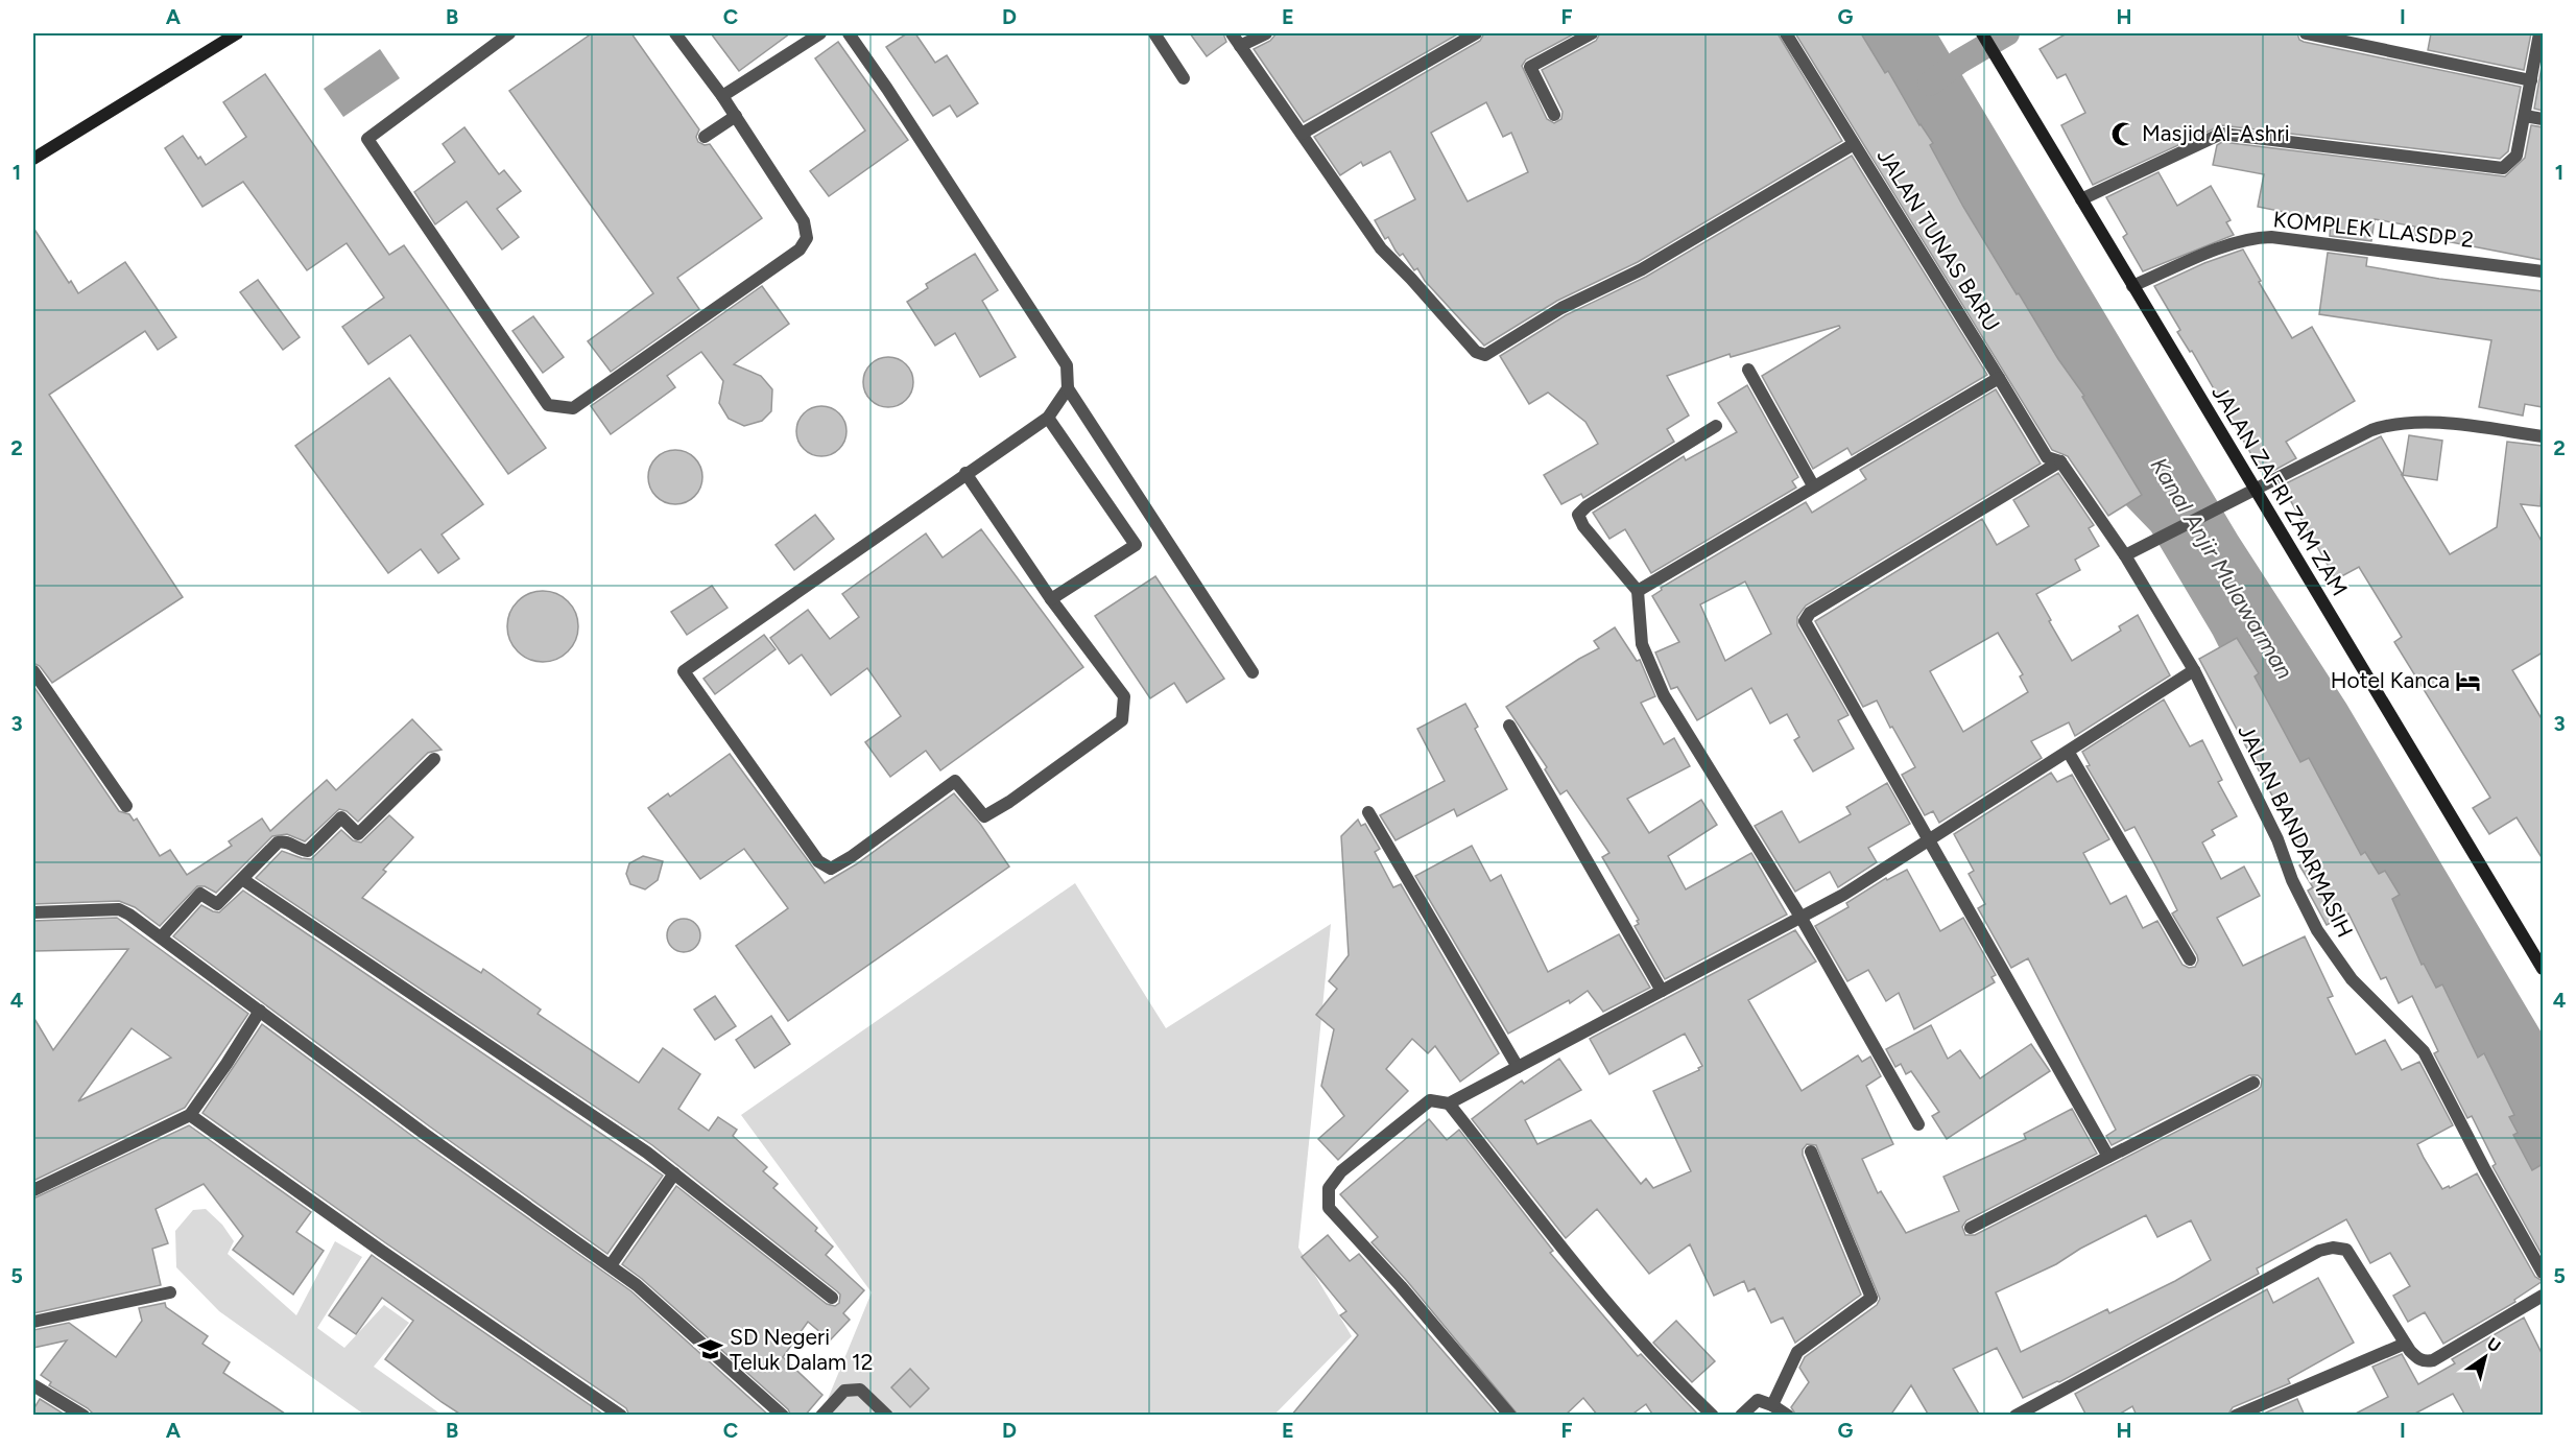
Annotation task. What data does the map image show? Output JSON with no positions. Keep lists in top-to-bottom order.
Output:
{
  "streets": {
    "main road": ["JALAN ZAFRI ZAM ZAM"],
    "street": ["KOMPLEK LLASDP 2", "JALAN TUNAS BARU", "JALAN BANDARMASIH"]
  },
  "crossings": [
    ["KOMPLEK LLASDP 2", "JALAN ZAFRI ZAM ZAM"],
    ["JALAN TUNAS BARU", "JALAN BANDARMASIH"]
  ],
  "water": ["Kanal Anjir Mulawarman"],
  "places": {
    "mosque": ["Masjid Al-Ashri"],
    "hotel": ["Hotel Kanca"],
    "school or university": ["SD Negeri Teluk Dalam 12"]
  },
  "north": "top right",
  "grid": {
    "columns": [
      "A",
      "B",
      "C",
      "D",
      "E",
      "F",
      "G",
      "H",
      "I"
    ],
    "rows": [
      "1",
      "2",
      "3",
      "4",
      "5"
    ]
  }
}
